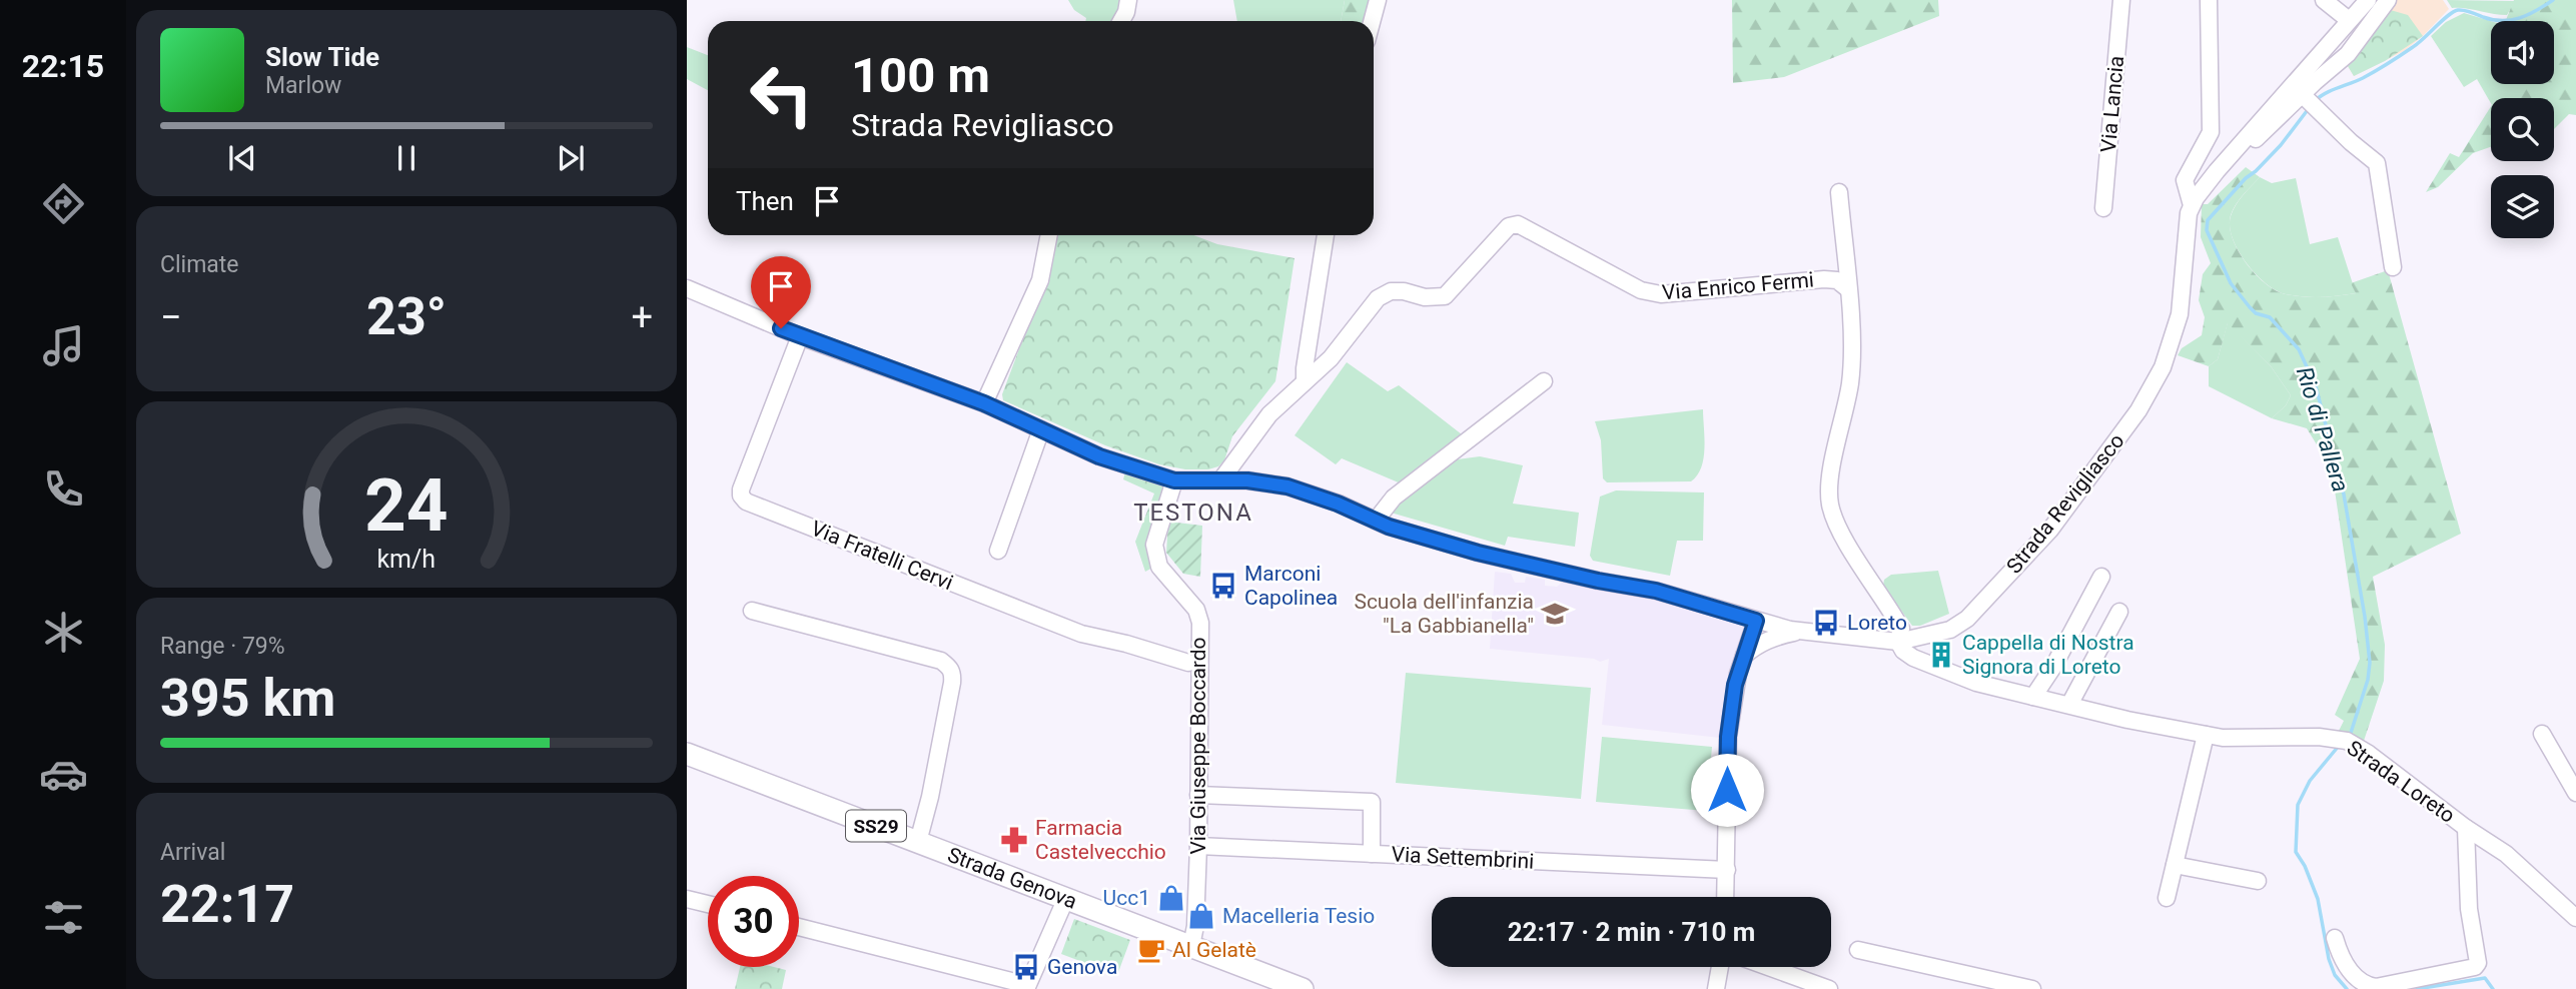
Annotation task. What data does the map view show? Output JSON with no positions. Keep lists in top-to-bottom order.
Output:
{
  "streets": {
    "main road": ["SS29", "Strada Genova"],
    "street": [
      "Via Lancia",
      "Via Enrico Fermi",
      "Strada Revigliasco",
      "Via Fratelli Cervi",
      "Via Giuseppe Boccardo",
      "Strada Loreto",
      "Via Settembrini"
    ]
  },
  "crossings": [
    ["Strada Revigliasco", "Via Fratelli Cervi"],
    ["Strada Revigliasco", "Via Giuseppe Boccardo"],
    ["Strada Revigliasco", "Strada Loreto"],
    ["Via Giuseppe Boccardo", "Via Settembrini"],
    ["Via Giuseppe Boccardo", "Strada Genova"]
  ],
  "districts": ["TESTONA"],
  "water": ["Rio di Pallera"],
  "places": {
    "bus stop": ["Marconi Capolinea", "Loreto", "Genova"],
    "school or university": ["Scuola dell'infanzia \"La Gabbianella\""],
    "building": ["Cappella di Nostra Signora di Loreto"],
    "pharmacy": ["Farmacia Castelvecchio"],
    "shop": ["Ucc1", "Macelleria Tesio"],
    "cafe": ["Al Gelatè"]
  },
  "page": {
    "tabs": "22:15",
    "turn": ["100 m", "Strada Revigliasco"],
    "song": ["Slow Tide", "Marlow"],
    "then": "Then",
    "tile": [
      "Climate",
      ["Range · 79%", "395 km"],
      ["Arrival", "22:17"]
    ],
    "heat": ["−", "23°", "+"],
    "limit": "30",
    "trip": "22:17 · 2 min · 710 m",
    "gauge": ["24", "km/h"]
  }
}
